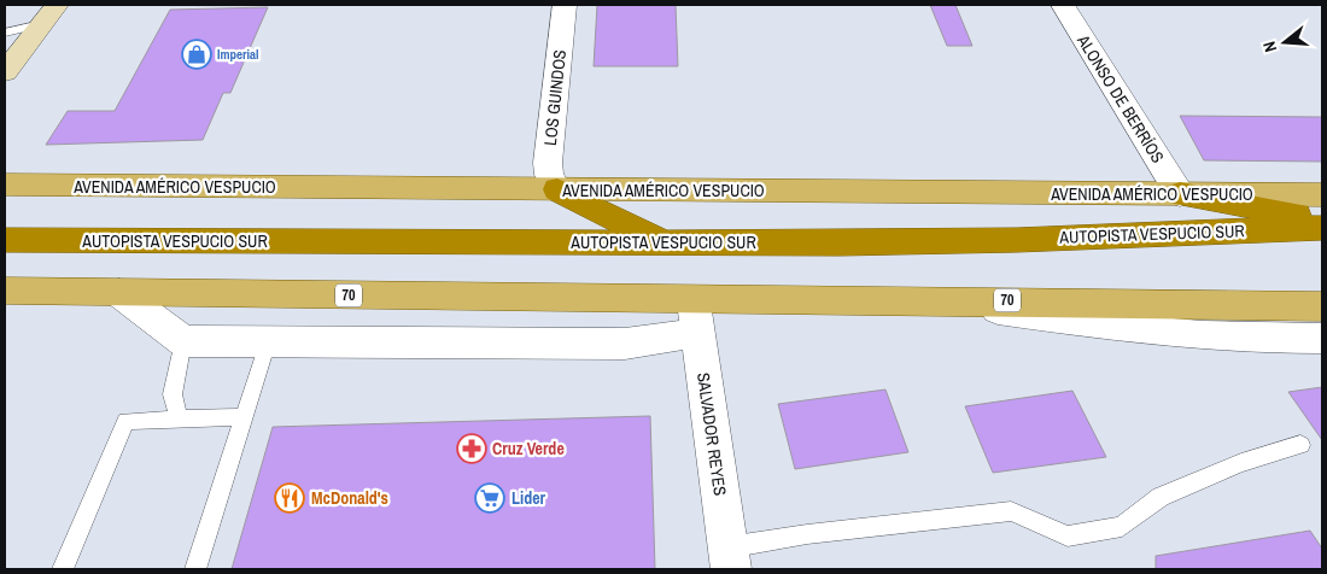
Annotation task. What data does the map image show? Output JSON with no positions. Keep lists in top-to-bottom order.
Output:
{
  "streets": {
    "highway": ["AUTOPISTA VESPUCIO SUR"],
    "main road": ["AVENIDA AMÉRICO VESPUCIO", "70"],
    "street": ["LOS GUINDOS", "ALONSO DE BERRÍOS", "SALVADOR REYES"]
  },
  "crossings": [
    ["LOS GUINDOS", "AVENIDA AMÉRICO VESPUCIO"],
    ["ALONSO DE BERRÍOS", "AVENIDA AMÉRICO VESPUCIO"],
    ["70", "SALVADOR REYES"]
  ],
  "places": {
    "shop": ["Imperial"],
    "pharmacy": ["Cruz Verde"],
    "restaurant": ["McDonald's"],
    "supermarket": ["Lider"]
  },
  "north": "left"
}
